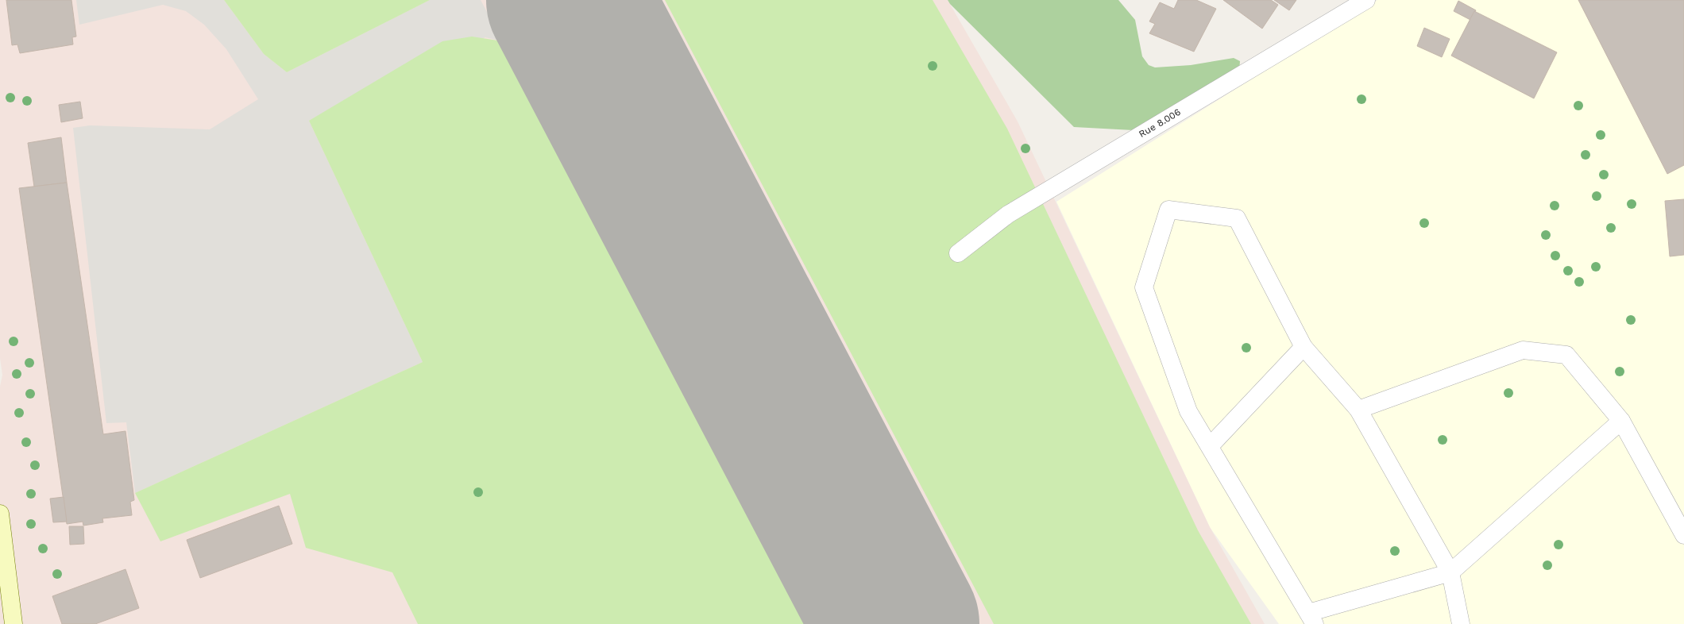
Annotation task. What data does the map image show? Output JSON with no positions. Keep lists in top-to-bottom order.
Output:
{
  "streets": {
    "street": ["Rue 8.006"]
  }
}
